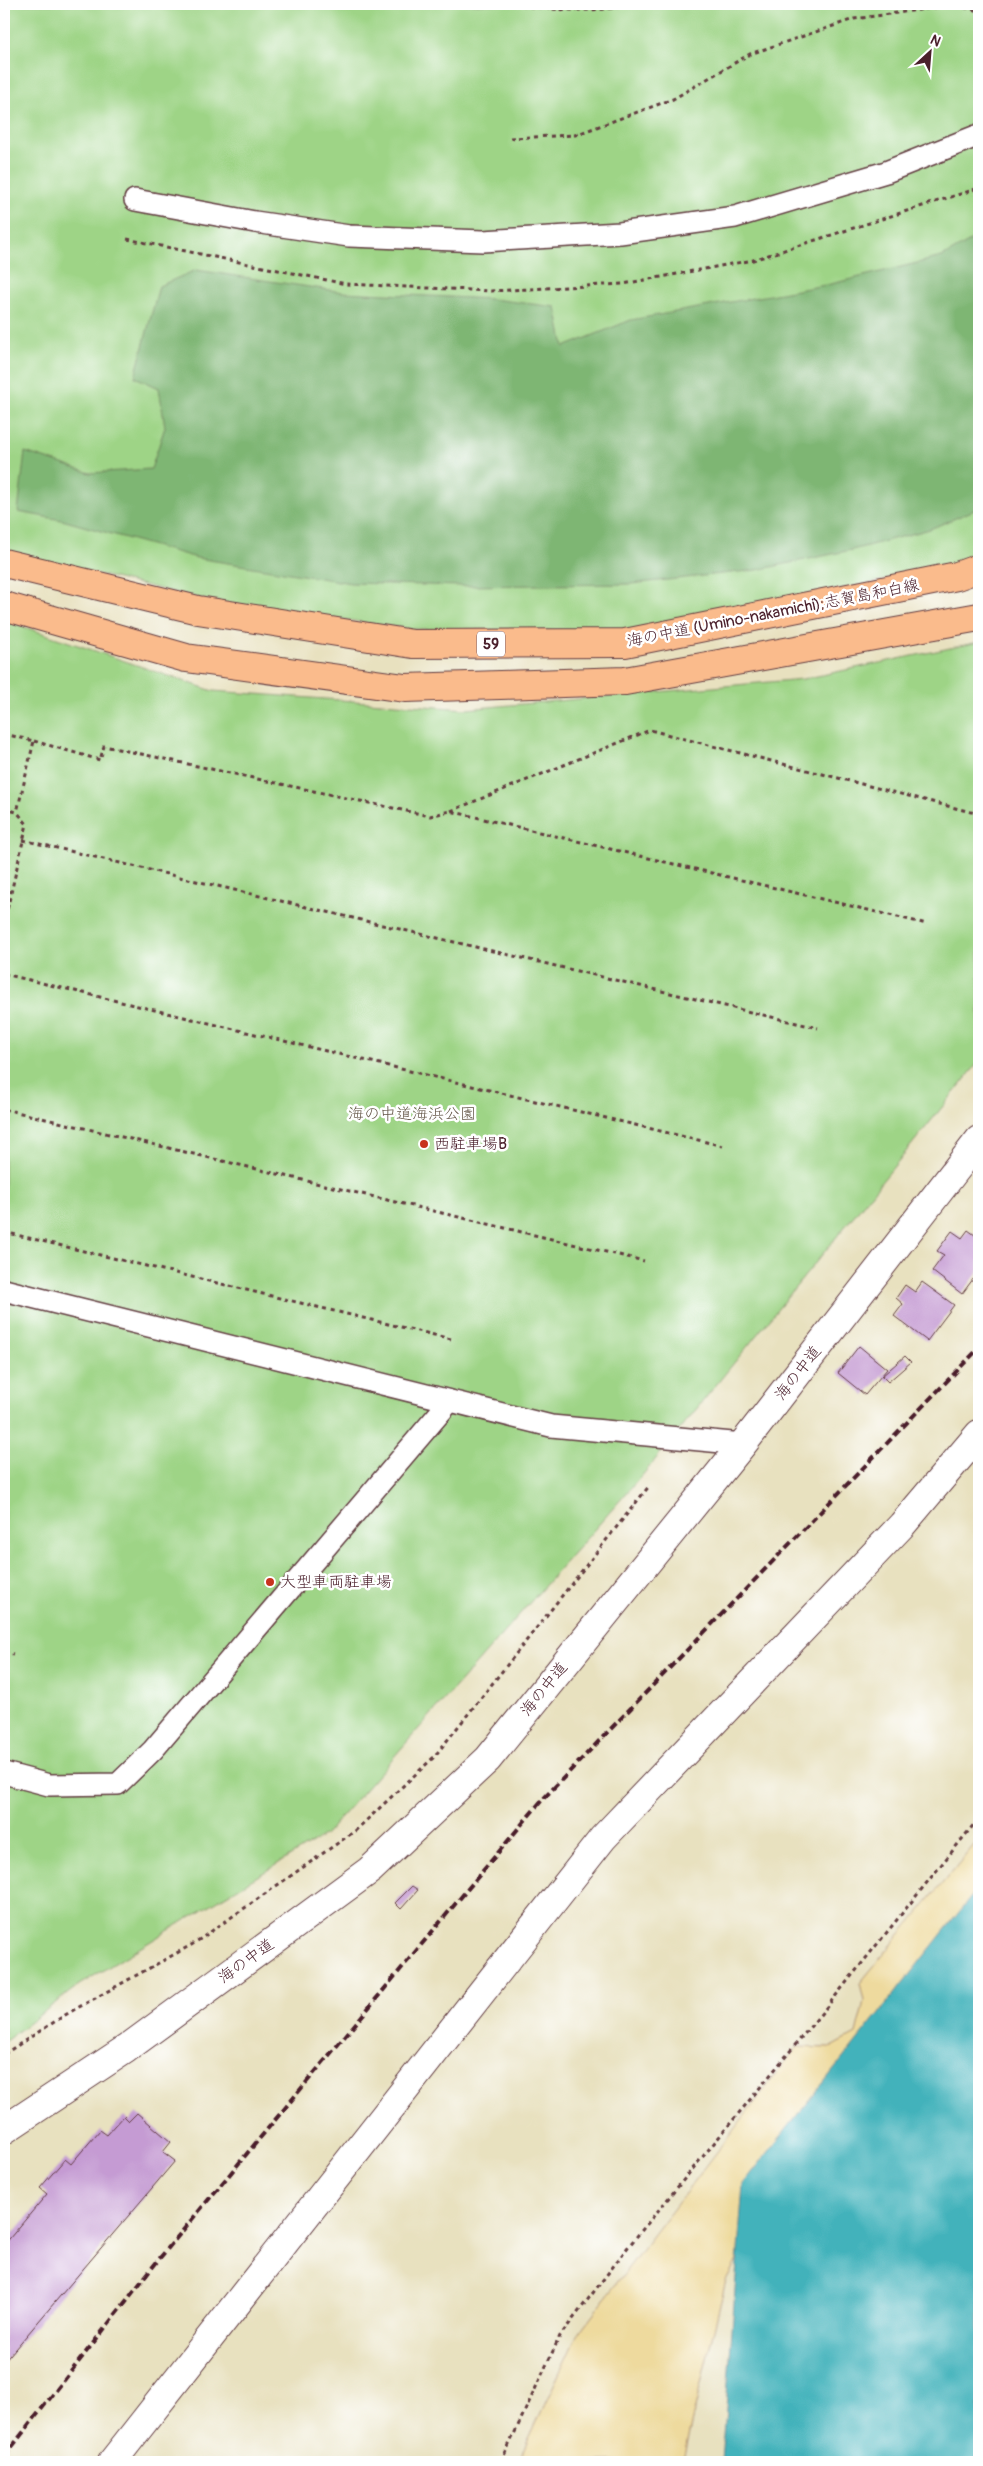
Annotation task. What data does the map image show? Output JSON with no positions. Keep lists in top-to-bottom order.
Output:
{
  "streets": {
    "main road": ["海の中道 (Umino-nakamichi);志賀島和白線", "59"],
    "street": ["海の中道"]
  },
  "parks": ["海の中道海浜公園"],
  "places": ["西駐車場B", "大型車両駐車場"],
  "north": "top right"
}
